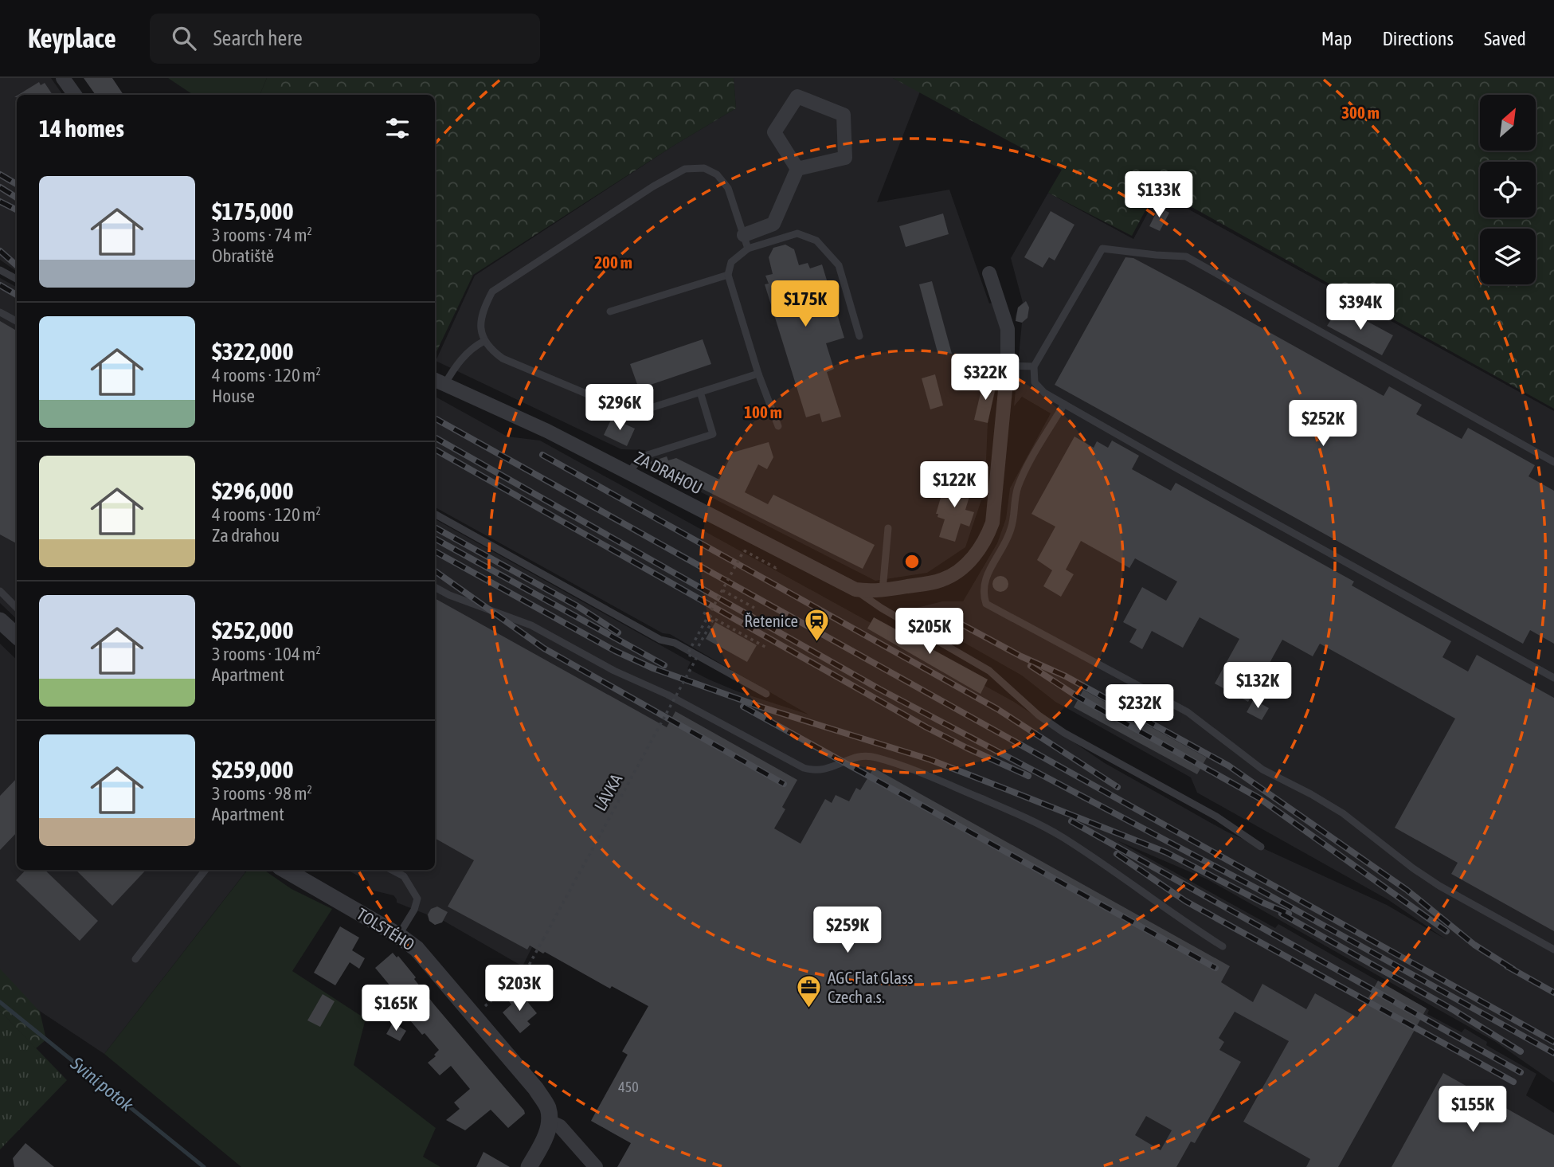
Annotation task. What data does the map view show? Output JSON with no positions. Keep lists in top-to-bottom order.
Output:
{
  "streets": {
    "street": ["ZA DRAHOU", "TOLSTÉHO"],
    "path": ["LÁVKA"]
  },
  "crossings": [
    ["LÁVKA", "TOLSTÉHO"]
  ],
  "water": ["Sviní potok"],
  "places": {
    "station": ["Řetenice"],
    "office": ["AGC Flat Glass Czech a.s."]
  },
  "house_numbers": ["450"],
  "north": "top right",
  "page": {
    "header": "Keyplace",
    "search": "Search here",
    "nav": ["Map", "Directions", "Saved"],
    "heading": "14 homes",
    "list": [
      {
        "name": "$175,000",
        "note": "3 rooms · 74 m² · Obratiště"
      },
      {
        "name": "$322,000",
        "note": "4 rooms · 120 m² · House"
      },
      {
        "name": "$296,000",
        "note": "4 rooms · 120 m² · Za drahou"
      },
      {
        "name": "$252,000",
        "note": "3 rooms · 104 m² · Apartment"
      },
      {
        "name": "$259,000",
        "note": "3 rooms · 98 m² · Apartment"
      }
    ],
    "price": [
      "$133K",
      "$175K",
      "$394K",
      "$322K",
      "$296K",
      "$252K",
      "$122K",
      "$205K",
      "$132K",
      "$232K",
      "$259K",
      "$203K",
      "$165K",
      "$155K"
    ]
  },
  "rings": ["300 m", "200 m", "100 m"]
}
